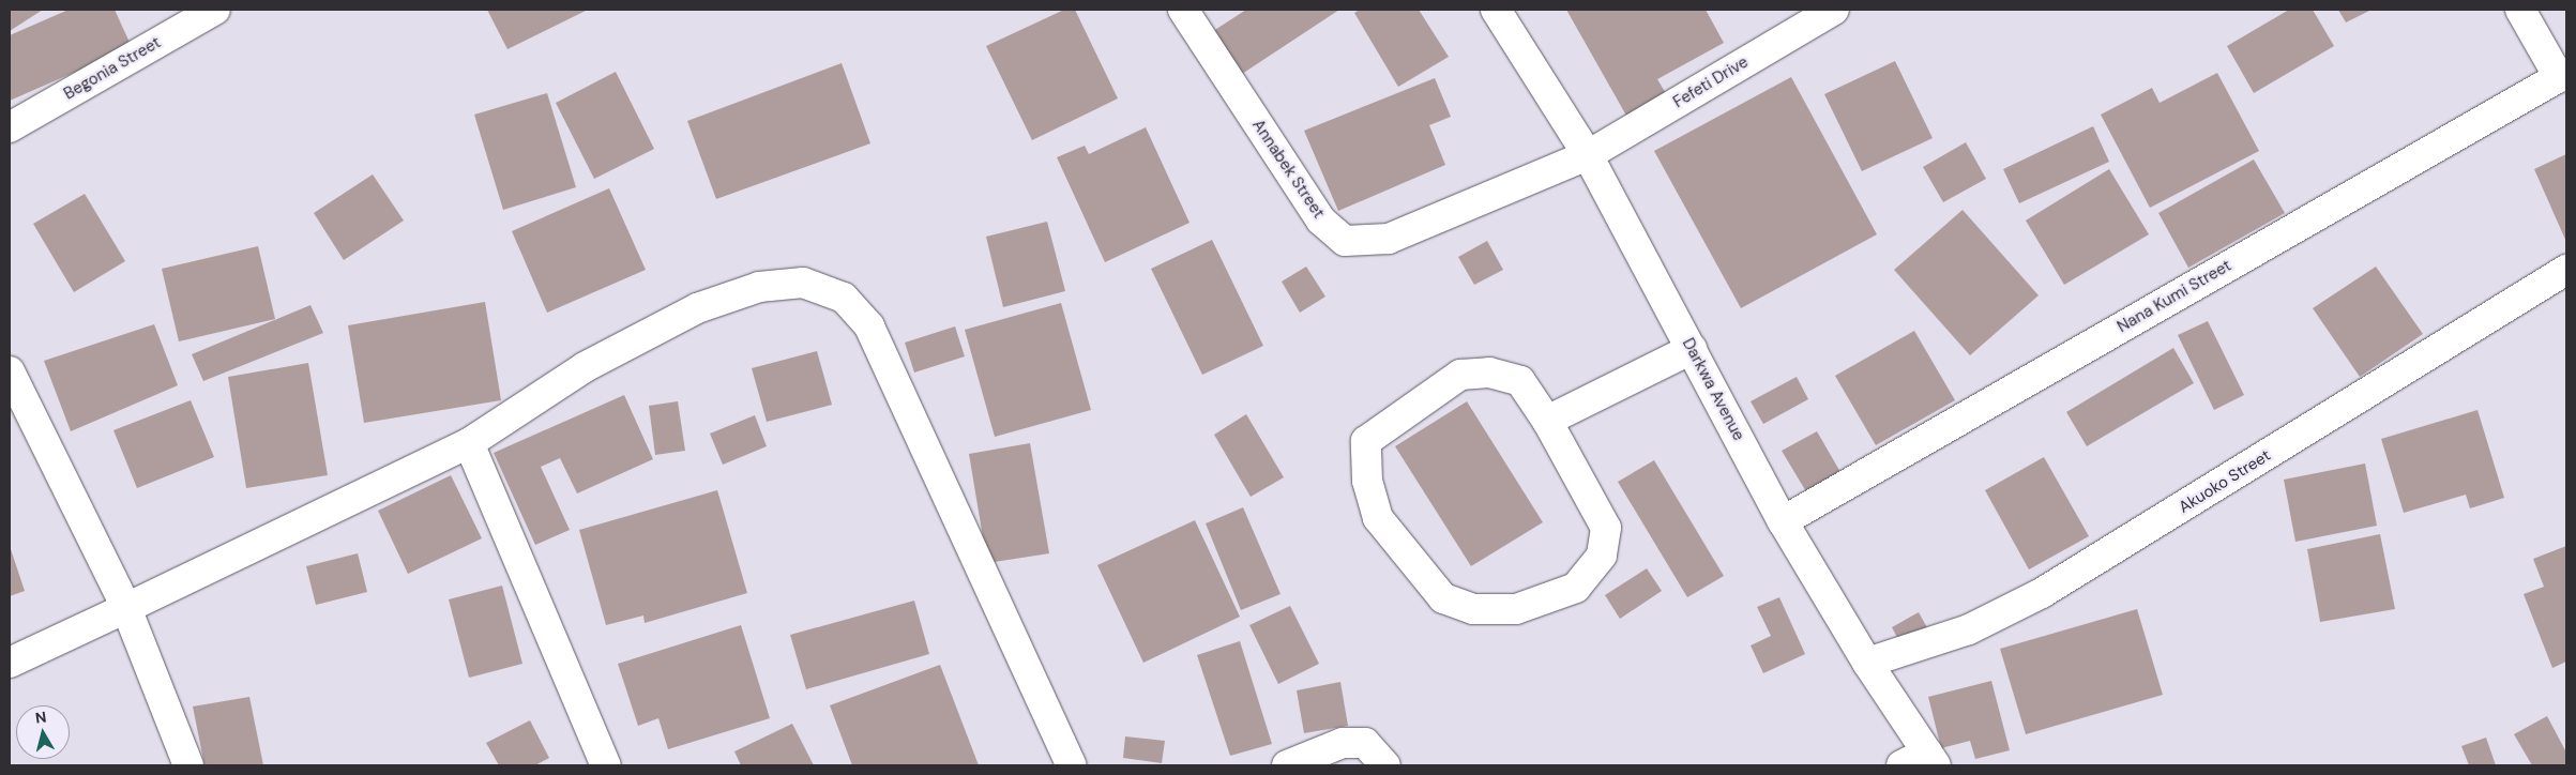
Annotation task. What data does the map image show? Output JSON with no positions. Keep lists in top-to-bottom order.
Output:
{
  "streets": {
    "street": [
      "Begonia Street",
      "Fefeti Drive",
      "Annabek Street",
      "Nana Kumi Street",
      "Darkwa Avenue",
      "Akuoko Street"
    ]
  },
  "crossings": [
    ["Fefeti Drive", "Annabek Street"],
    ["Fefeti Drive", "Darkwa Avenue"],
    ["Annabek Street", "Darkwa Avenue"],
    ["Nana Kumi Street", "Darkwa Avenue"],
    ["Darkwa Avenue", "Akuoko Street"]
  ],
  "north": "top"
}
